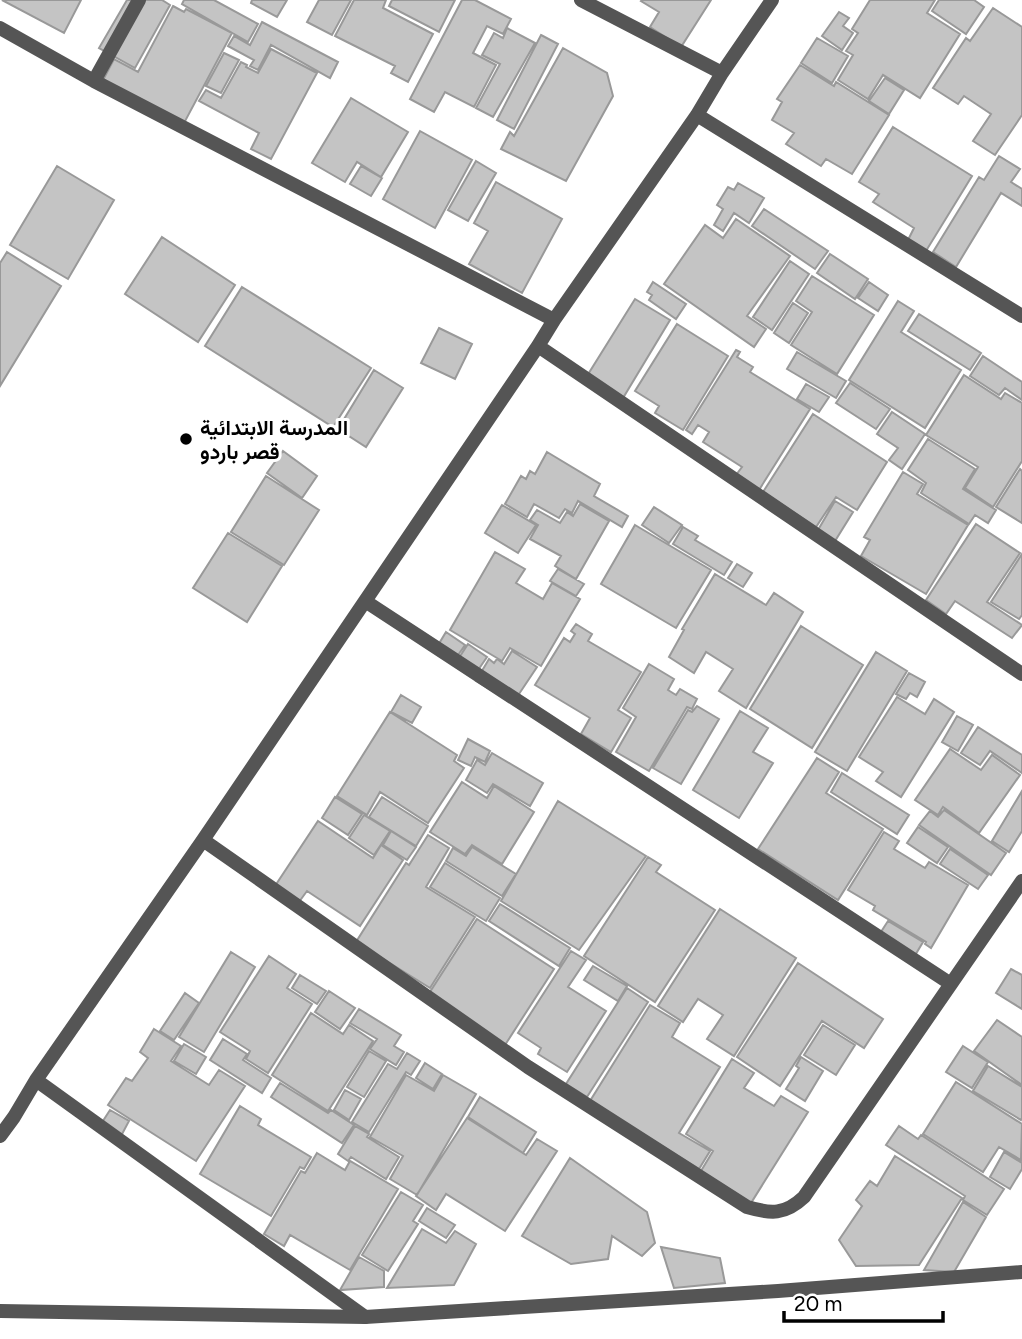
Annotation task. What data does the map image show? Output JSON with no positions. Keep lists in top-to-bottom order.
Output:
{
  "places": ["المدرسة الابتدائية قصر باردو"],
  "scale_bar": "20 m"
}
